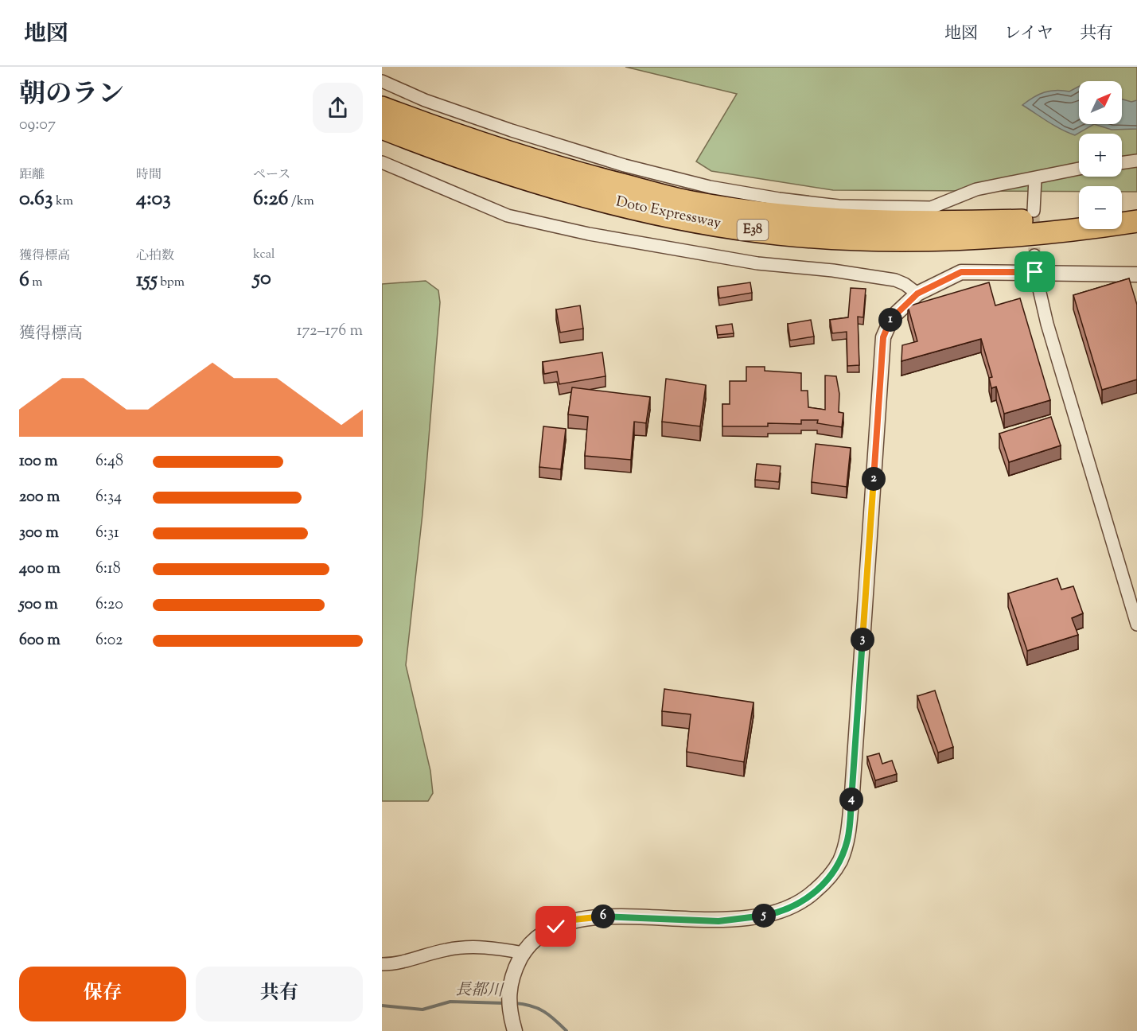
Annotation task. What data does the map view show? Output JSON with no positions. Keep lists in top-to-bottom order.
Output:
{
  "streets": {
    "highway": ["Doto Expressway", "E38"]
  },
  "water": ["長都川"],
  "north": "top right",
  "page": {
    "header": "地図",
    "nav": ["地図", "レイヤ", "共有"],
    "heading": ["朝のラン", "09:07"],
    "map_buttons": ["+", "−"],
    "stats": [
      ["距離", "0.63 km"],
      ["時間", "4:03"],
      ["ペース", "6:26 /km"],
      ["獲得標高", "6 m"],
      ["心拍数", "155 bpm"],
      ["kcal", "50"]
    ],
    "pins": [
      "1",
      "2",
      "3",
      "4",
      "5",
      "6"
    ],
    "chart": ["獲得標高", "172–176 m"],
    "list": [
      {
        "name": "100 m",
        "note": "6:48"
      },
      {
        "name": "200 m",
        "note": "6:34"
      },
      {
        "name": "300 m",
        "note": "6:31"
      },
      {
        "name": "400 m",
        "note": "6:18"
      },
      {
        "name": "500 m",
        "note": "6:20"
      },
      {
        "name": "600 m",
        "note": "6:02"
      }
    ],
    "buttons": ["保存", "共有"]
  }
}
